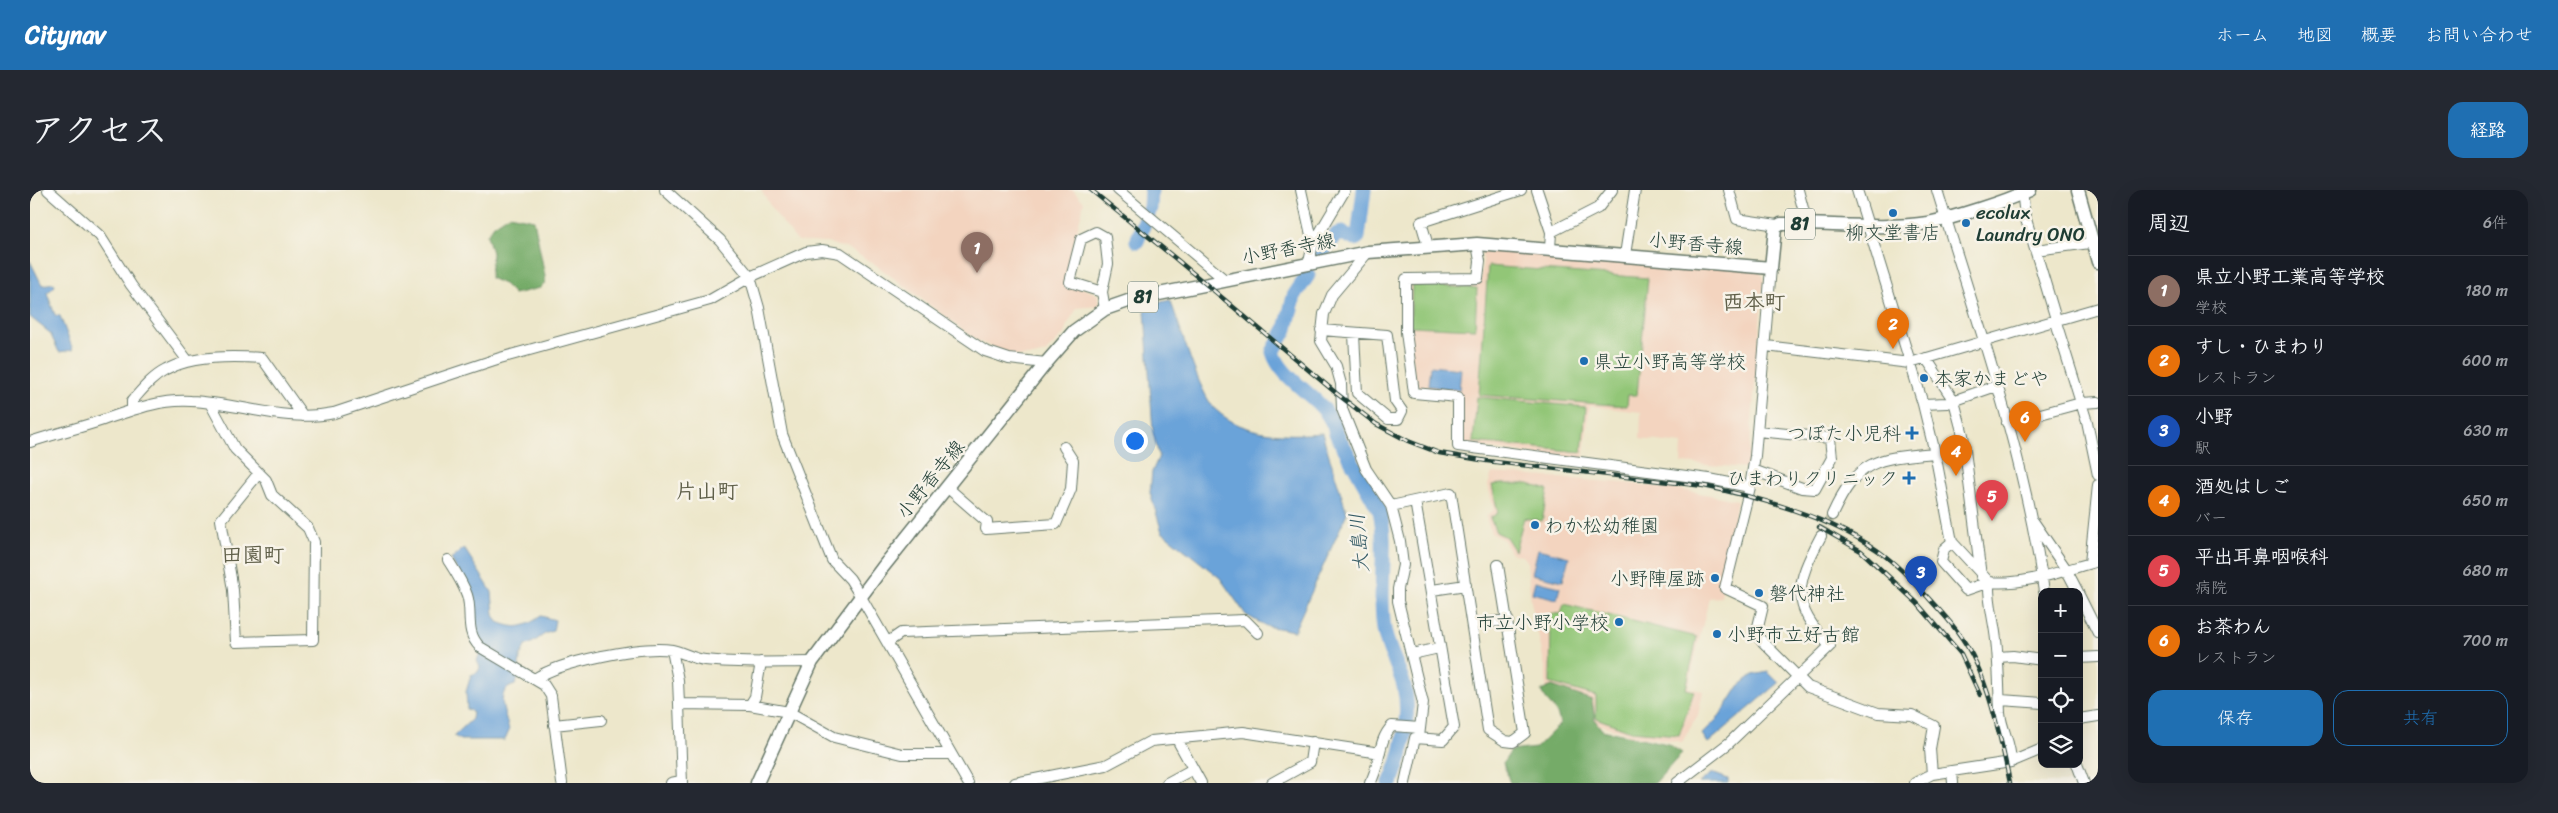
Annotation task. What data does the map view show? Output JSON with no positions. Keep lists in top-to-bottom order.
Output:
{
  "streets": {
    "main road": ["81", "小野香寺線"]
  },
  "crossings": [
    ["81", "小野香寺線"]
  ],
  "districts": ["西本町", "片山町", "田園町"],
  "water": ["大島川"],
  "places": {
    "other": [
      "柳文堂書店",
      "ecolux Laundry ONO",
      "県立小野高等学校",
      "本家かまどや",
      "わか松幼稚園",
      "小野陣屋跡",
      "磐代神社",
      "市立小野小学校",
      "小野市立好古館"
    ],
    "health": ["つぼた小児科", "ひまわりクリニック"]
  },
  "page": {
    "header": "Citynav",
    "nav": [
      "ホーム",
      "地図",
      "概要",
      "お問い合わせ"
    ],
    "title": "アクセス",
    "buttons": [
      "経路",
      ["保存", "共有"]
    ],
    "heading": ["周辺", "6件"],
    "pins": [
      "1",
      "2",
      "6",
      "4",
      "5",
      "3"
    ],
    "list": [
      {
        "mark": "1",
        "name": "県立小野工業高等学校",
        "note": "学校",
        "value": "180 m"
      },
      {
        "mark": "2",
        "name": "すし・ひまわり",
        "note": "レストラン",
        "value": "600 m"
      },
      {
        "mark": "3",
        "name": "小野",
        "note": "駅",
        "value": "630 m"
      },
      {
        "mark": "4",
        "name": "酒処はしご",
        "note": "バー",
        "value": "650 m"
      },
      {
        "mark": "5",
        "name": "平出耳鼻咽喉科",
        "note": "病院",
        "value": "680 m"
      },
      {
        "mark": "6",
        "name": "お茶わん",
        "note": "レストラン",
        "value": "700 m"
      }
    ],
    "map_buttons": ["+", "−"]
  }
}
